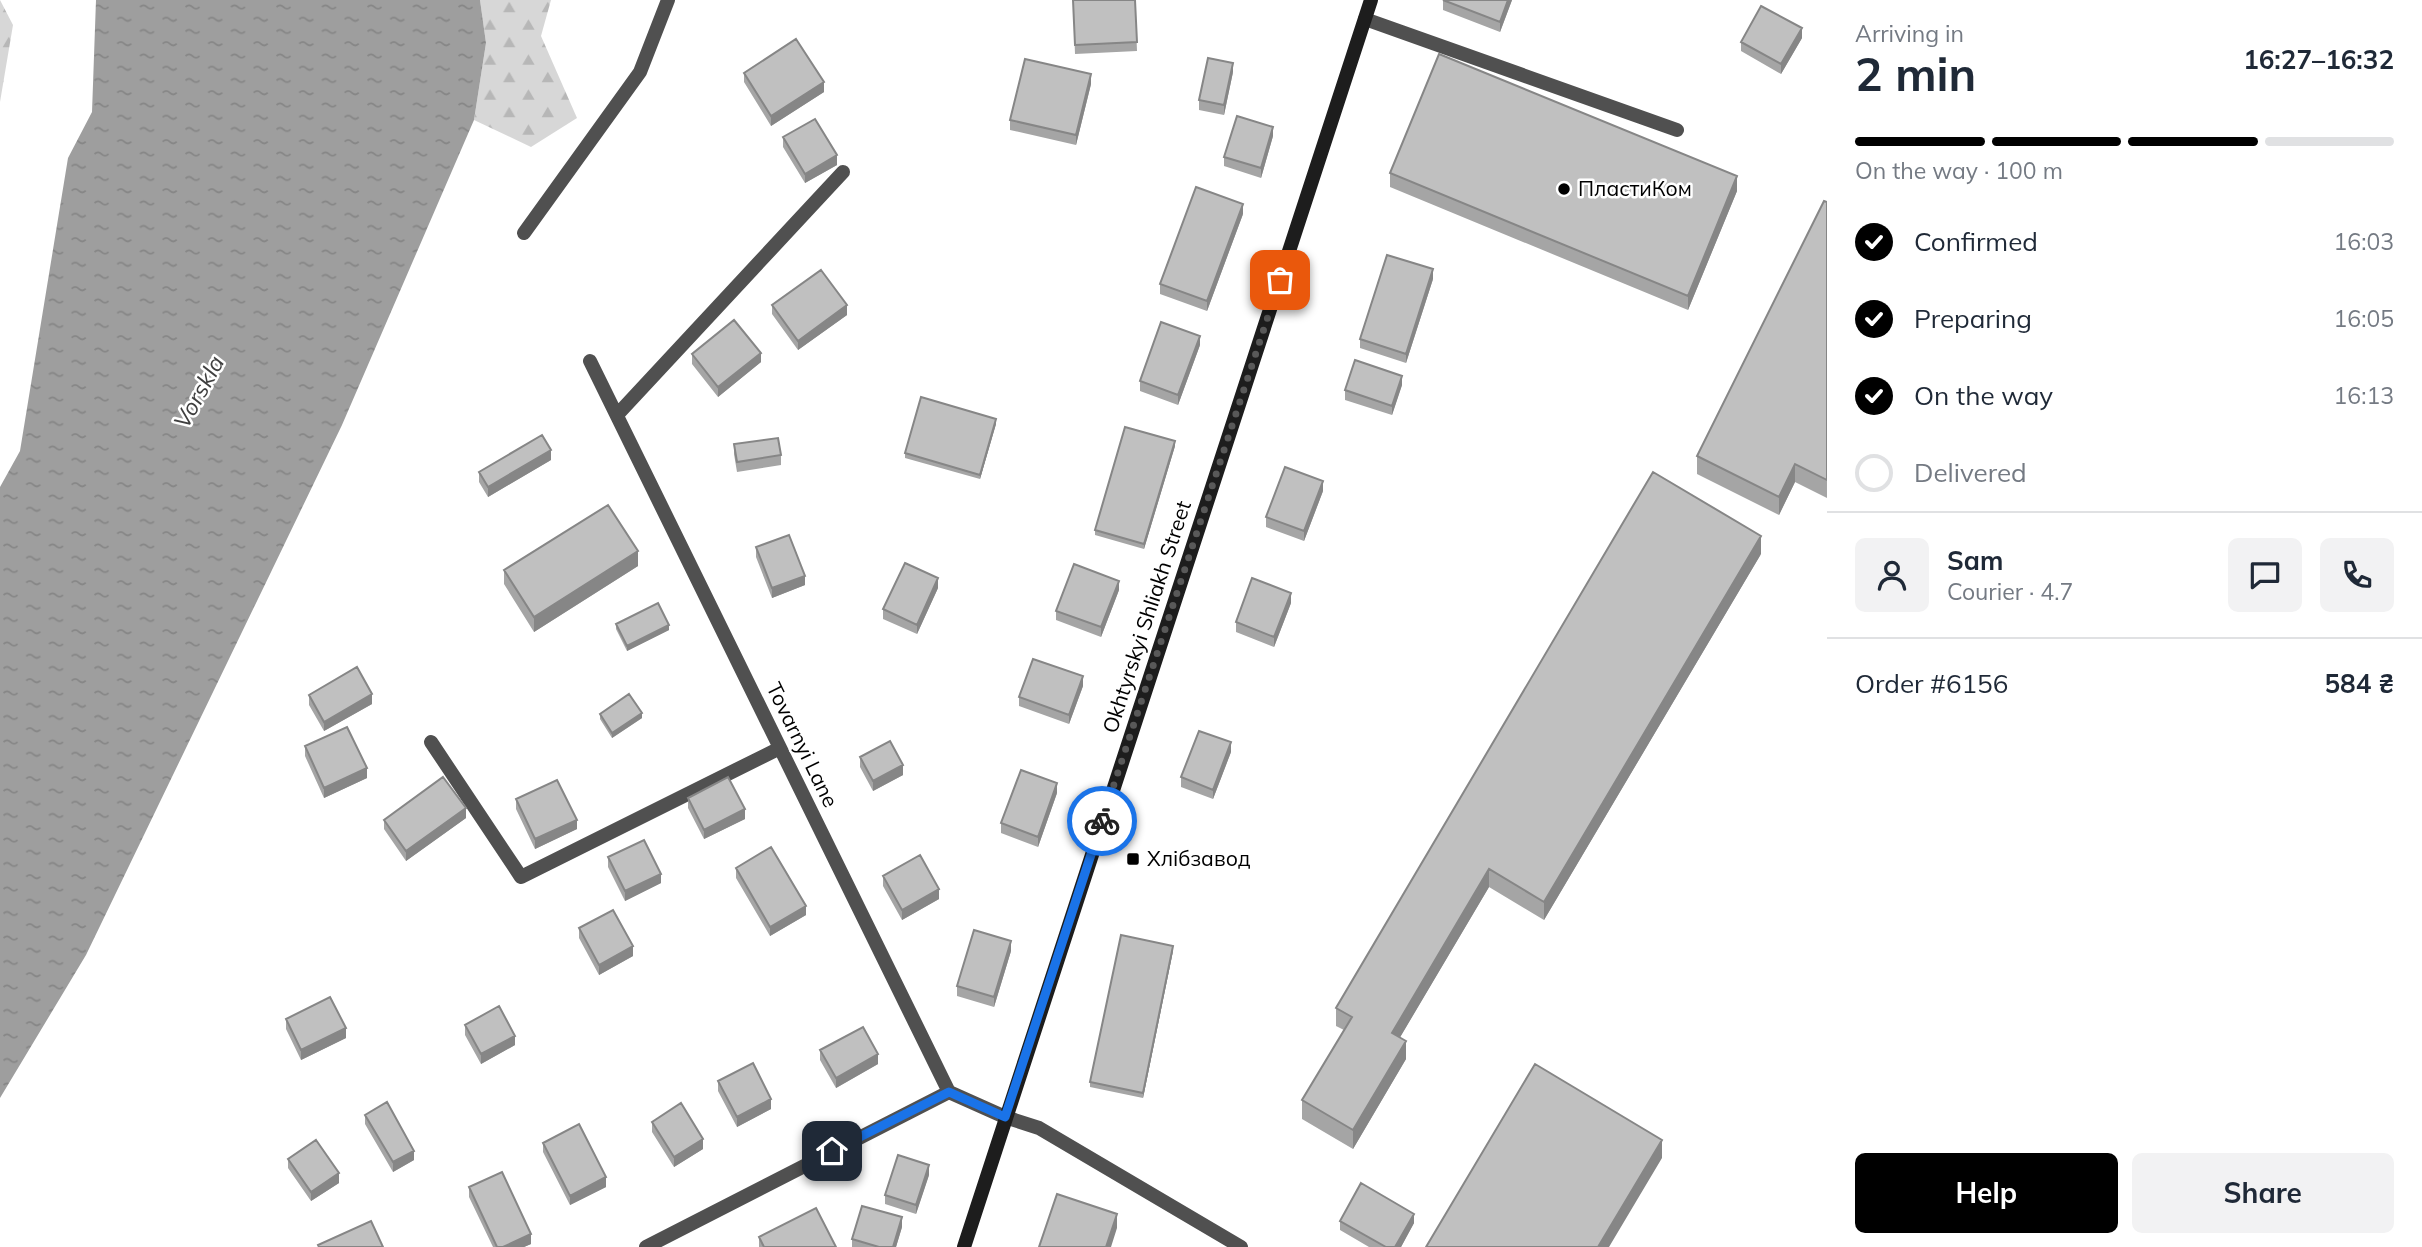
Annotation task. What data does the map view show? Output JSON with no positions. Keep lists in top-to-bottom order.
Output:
{
  "streets": {
    "main road": ["Okhtyrskyi Shliakh Street"],
    "street": ["Tovarnyi Lane"]
  },
  "water": ["Vorskla"],
  "places": {
    "other": ["ПластиКом"],
    "transit": ["Хлібзавод"]
  },
  "page": {
    "heading": ["2 min", "Arriving in", "16:27–16:32"],
    "panel": [
      "Sam",
      "Courier · 4.7",
      "Order #6156",
      "584 ₴"
    ],
    "bar": "On the way · 100 m",
    "list": [
      ["Confirmed", "16:03"],
      ["Preparing", "16:05"],
      ["On the way", "16:13"],
      "Delivered"
    ],
    "buttons": ["Help", "Share"]
  }
}
